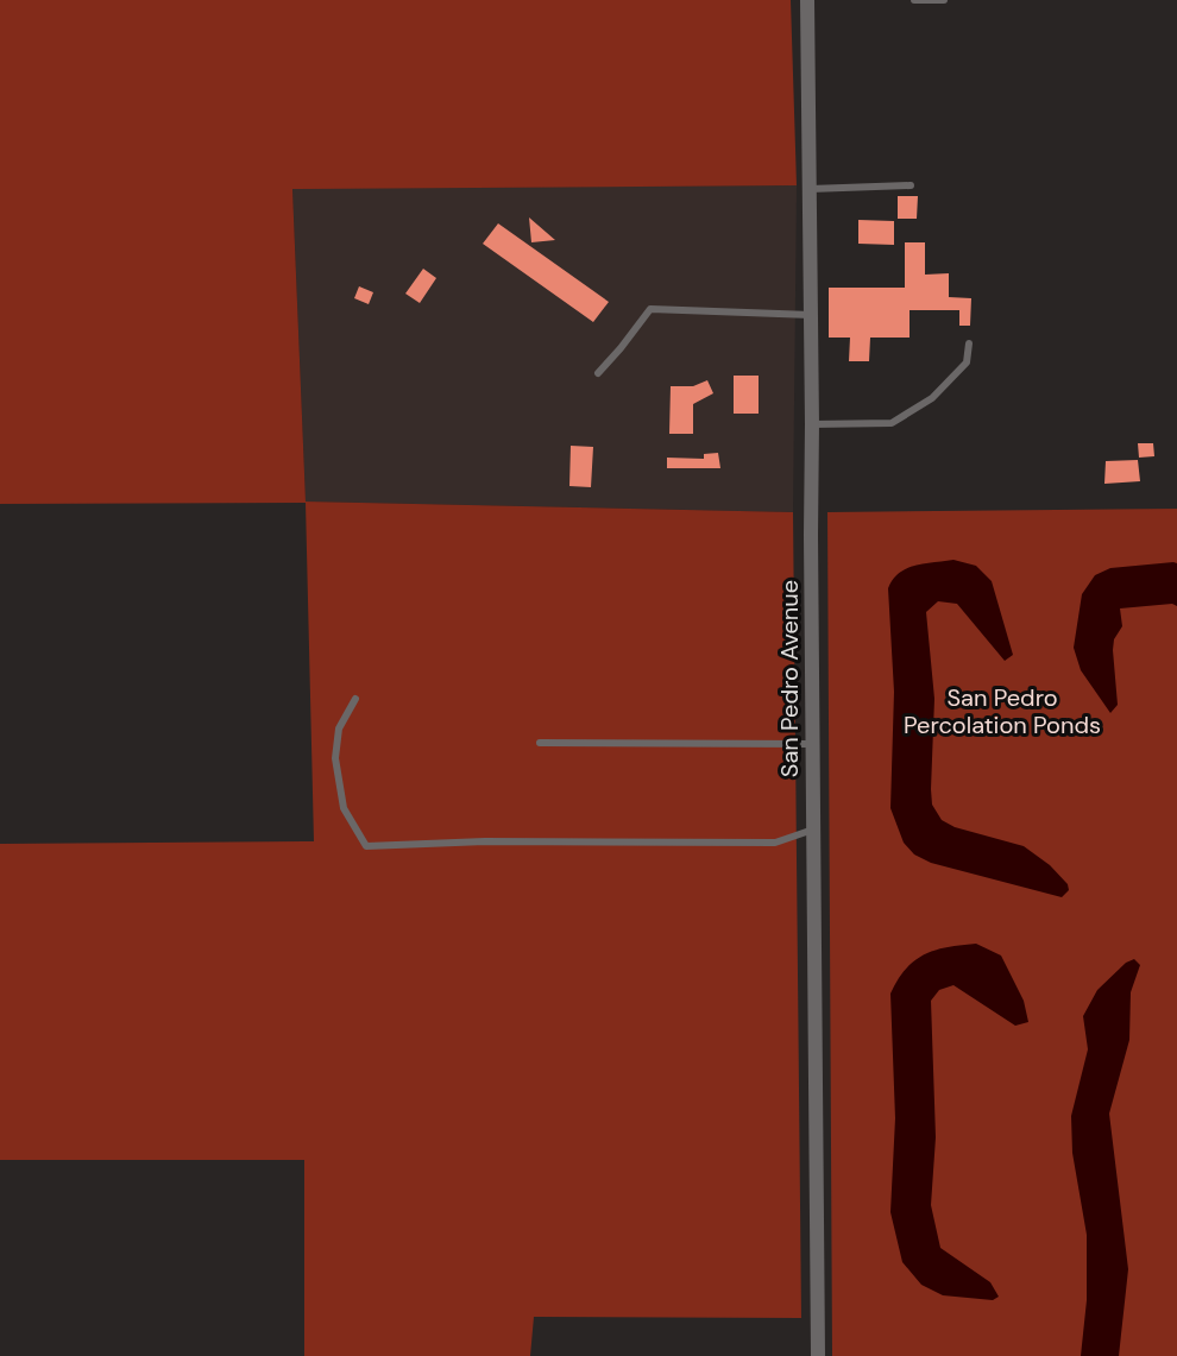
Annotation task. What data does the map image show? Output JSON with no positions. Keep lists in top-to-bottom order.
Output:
{
  "streets": {
    "street": ["San Pedro Avenue"]
  },
  "parks": ["San Pedro Percolation Ponds"]
}
